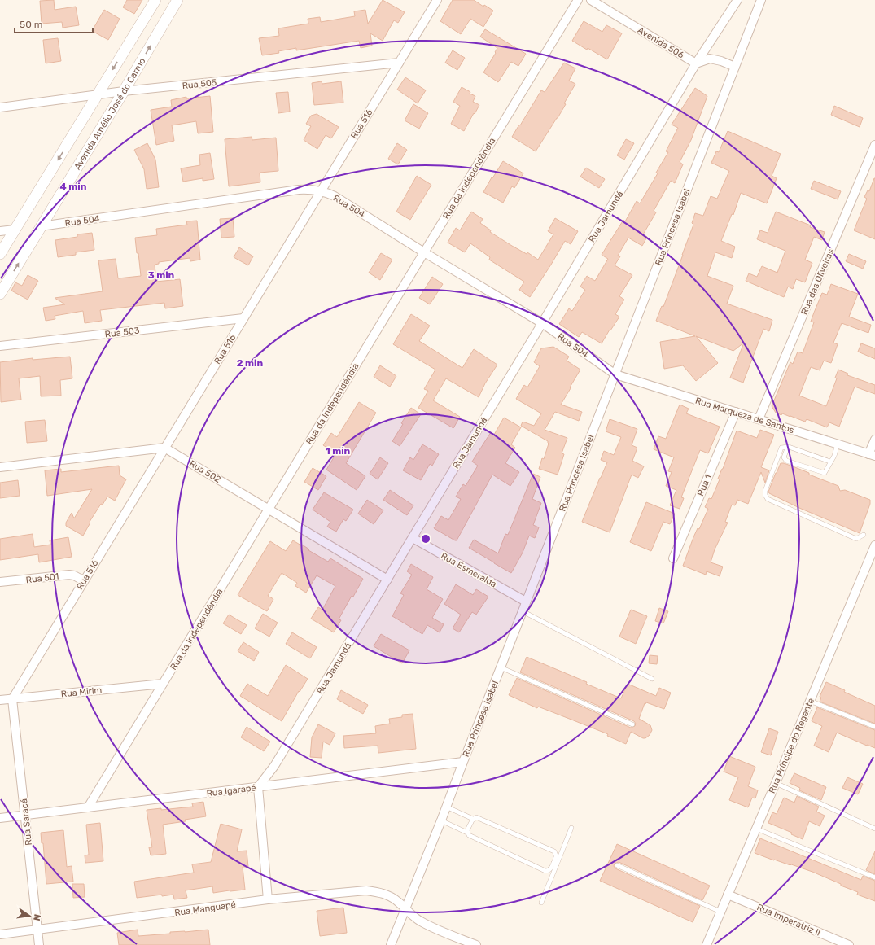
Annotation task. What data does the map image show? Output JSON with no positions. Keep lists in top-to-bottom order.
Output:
{
  "streets": {
    "street": [
      "Avenida 506",
      "Rua 505",
      "Avenida Amélio José do Carmo",
      "Rua 516",
      "Rua da Independêndia",
      "Rua 504",
      "Rua Jamundá",
      "Rua Princesa Isabel",
      "Rua das Oliveiras",
      "Rua 503",
      "Rua Marqueza de Santos",
      "Rua 502",
      "Rua 1",
      "Rua Esmeralda",
      "Rua 501",
      "Rua Mirim",
      "Rua Príncipe do Regente",
      "Rua Igarapé",
      "Rua Saracá",
      "Rua Manguapé",
      "Rua Imperatriz II"
    ]
  },
  "crossings": [
    ["Avenida 506", "Rua Jamundá"],
    ["Rua 505", "Avenida Amélio José do Carmo"],
    ["Rua 505", "Rua 516"],
    ["Avenida Amélio José do Carmo", "Rua 504"],
    ["Rua 516", "Rua 504"],
    ["Rua 516", "Rua 503"],
    ["Rua 516", "Rua 502"],
    ["Rua 516", "Rua 501"],
    ["Rua 516", "Rua Mirim"],
    ["Rua 516", "Rua Saracá"],
    ["Rua da Independêndia", "Rua 504"],
    ["Rua da Independêndia", "Rua 502"],
    ["Rua da Independêndia", "Rua Mirim"],
    ["Rua da Independêndia", "Rua Igarapé"],
    ["Rua 504", "Rua Jamundá"],
    ["Rua 504", "Rua Princesa Isabel"],
    ["Rua 504", "Rua Marqueza de Santos"],
    ["Rua Jamundá", "Rua 502"],
    ["Rua Jamundá", "Rua Esmeralda"],
    ["Rua Jamundá", "Rua Igarapé"],
    ["Rua Princesa Isabel", "Rua Marqueza de Santos"],
    ["Rua Princesa Isabel", "Rua Esmeralda"],
    ["Rua Princesa Isabel", "Rua Igarapé"],
    ["Rua Princesa Isabel", "Rua Manguapé"],
    ["Rua das Oliveiras", "Rua Marqueza de Santos"],
    ["Rua Marqueza de Santos", "Rua 1"],
    ["Rua Mirim", "Rua Saracá"],
    ["Rua Príncipe do Regente", "Rua Imperatriz II"],
    ["Rua Igarapé", "Rua Saracá"],
    ["Rua Saracá", "Rua Manguapé"]
  ],
  "scale_bar": "50 m",
  "north": "right",
  "rings": [
    "4 min",
    "3 min",
    "2 min",
    "1 min"
  ]
}
